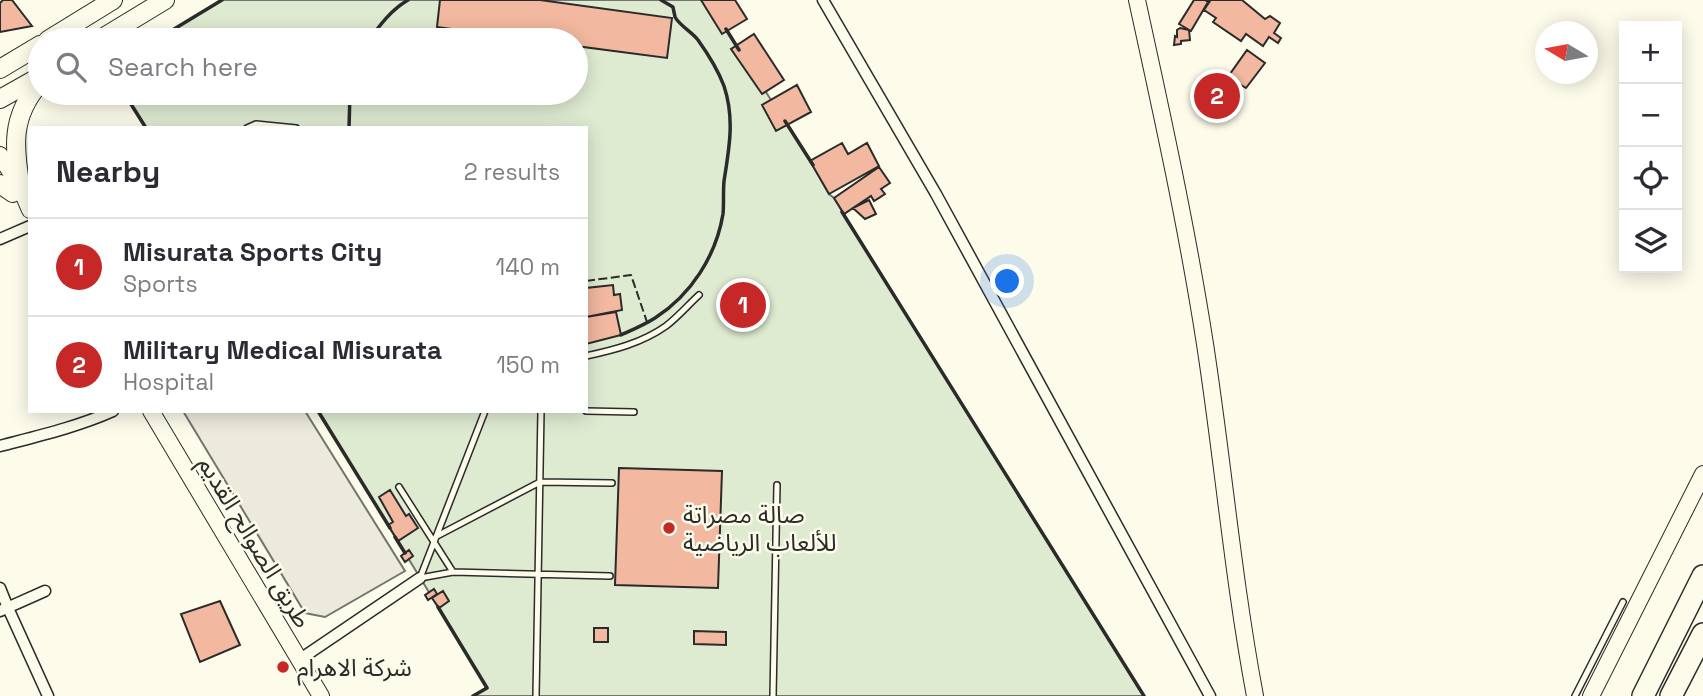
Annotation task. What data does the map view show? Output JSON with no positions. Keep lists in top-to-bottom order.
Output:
{
  "streets": {
    "street": ["طريق الصوالح القديم"]
  },
  "places": ["صالة مصراتة للألعاب الرياضية", "شركة الاهرام"],
  "north": "left",
  "page": {
    "map_buttons": ["+", "−"],
    "search": "Search here",
    "pins": ["2", "1"],
    "heading": ["Nearby", "2 results"],
    "list": [
      {
        "mark": "1",
        "name": "Misurata Sports City",
        "note": "Sports",
        "value": "140 m"
      },
      {
        "mark": "2",
        "name": "Military Medical Misurata",
        "note": "Hospital",
        "value": "150 m"
      }
    ]
  }
}
